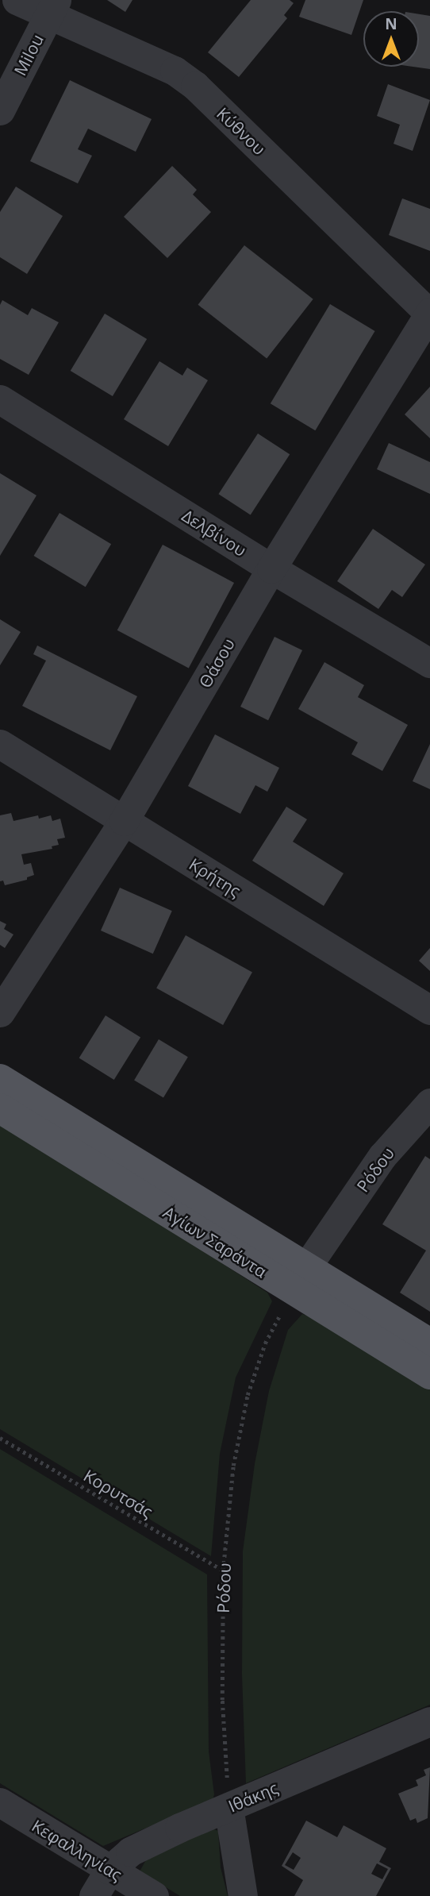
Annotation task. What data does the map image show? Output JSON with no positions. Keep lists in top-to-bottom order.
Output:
{
  "streets": {
    "main road": ["Αγίων Σαράντα"],
    "street": [
      "Milou",
      "Κύθνου",
      "Δελβίνου",
      "Θάσου",
      "Κρήτης",
      "Ρόδου",
      "Ιθάκης",
      "Κεφαλληνίας"
    ],
    "path": ["Κορυτσάς"]
  },
  "crossings": [
    ["Milou", "Κύθνου"],
    ["Κύθνου", "Θάσου"],
    ["Δελβίνου", "Θάσου"],
    ["Θάσου", "Κρήτης"],
    ["Ρόδου", "Αγίων Σαράντα"],
    ["Ρόδου", "Κορυτσάς"],
    ["Ρόδου", "Ιθάκης"],
    ["Ιθάκης", "Κεφαλληνίας"]
  ],
  "north": "top"
}
